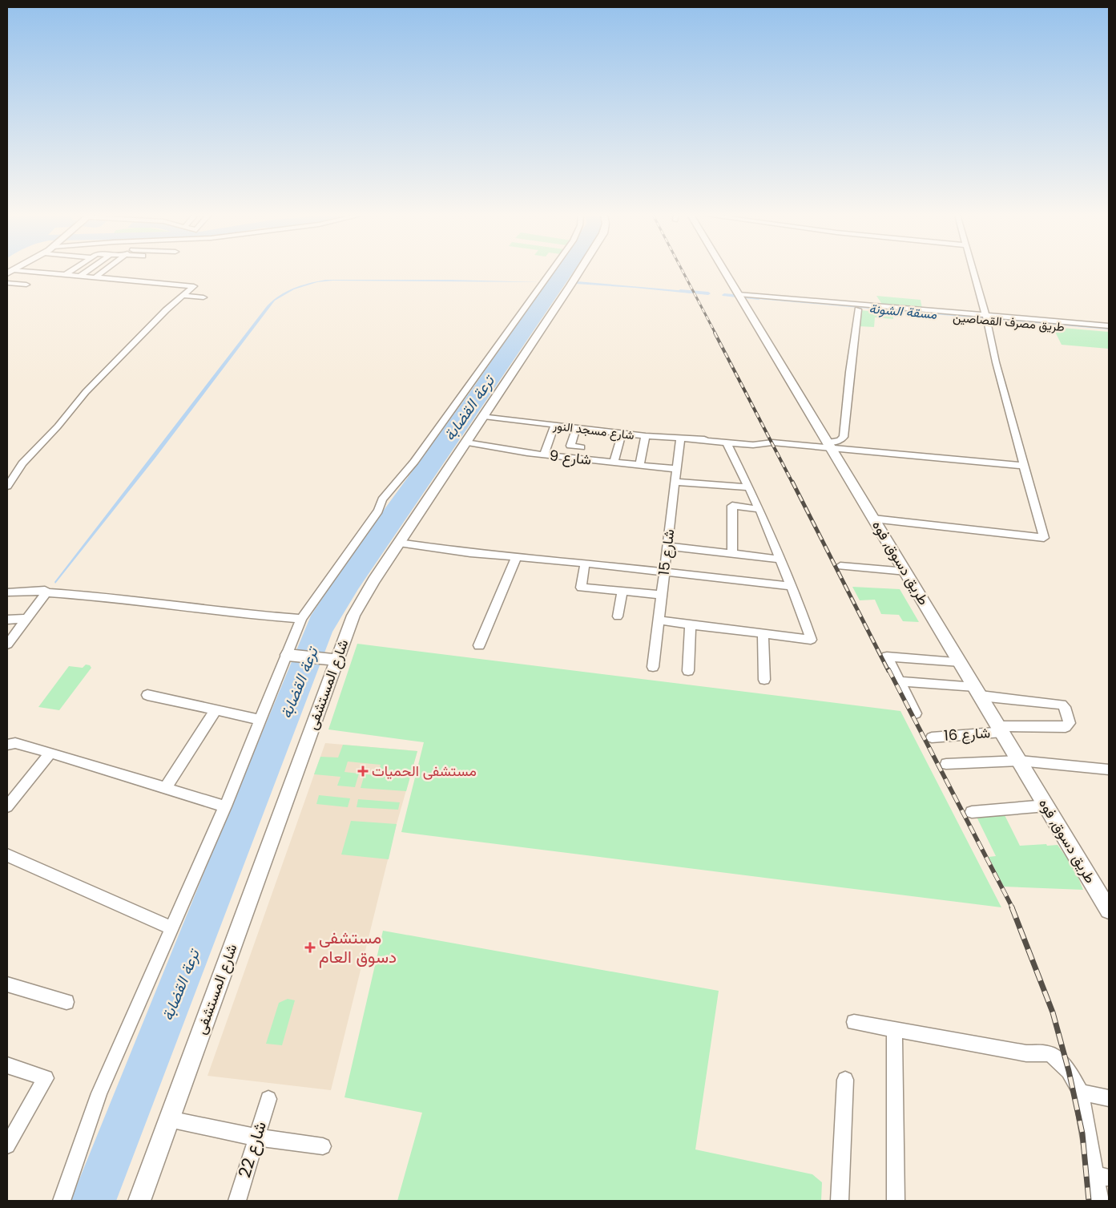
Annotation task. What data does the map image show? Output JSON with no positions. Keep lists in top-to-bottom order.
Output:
{
  "streets": {
    "main road": ["طريق دسوق, فوه", "شارع المستشفى"],
    "street": [
      "طريق مصرف القصاصين",
      "شارع مسجد النور",
      "شارع 9",
      "شارع 15",
      "شارع 16",
      "شارع 22"
    ]
  },
  "crossings": [
    ["طريق مصرف القصاصين", "طريق دسوق, فوه"],
    ["شارع مسجد النور", "شارع 15"],
    ["شارع مسجد النور", "طريق دسوق, فوه"],
    ["شارع مسجد النور", "شارع المستشفى"],
    ["شارع 9", "شارع 15"],
    ["شارع 9", "شارع المستشفى"],
    ["طريق دسوق, فوه", "شارع 16"]
  ],
  "water": ["مسقة الشونة", "ترعة القضابة"],
  "places": {
    "health": ["مستشفى الحميات", "مستشفى دسوق العام"]
  }
}
